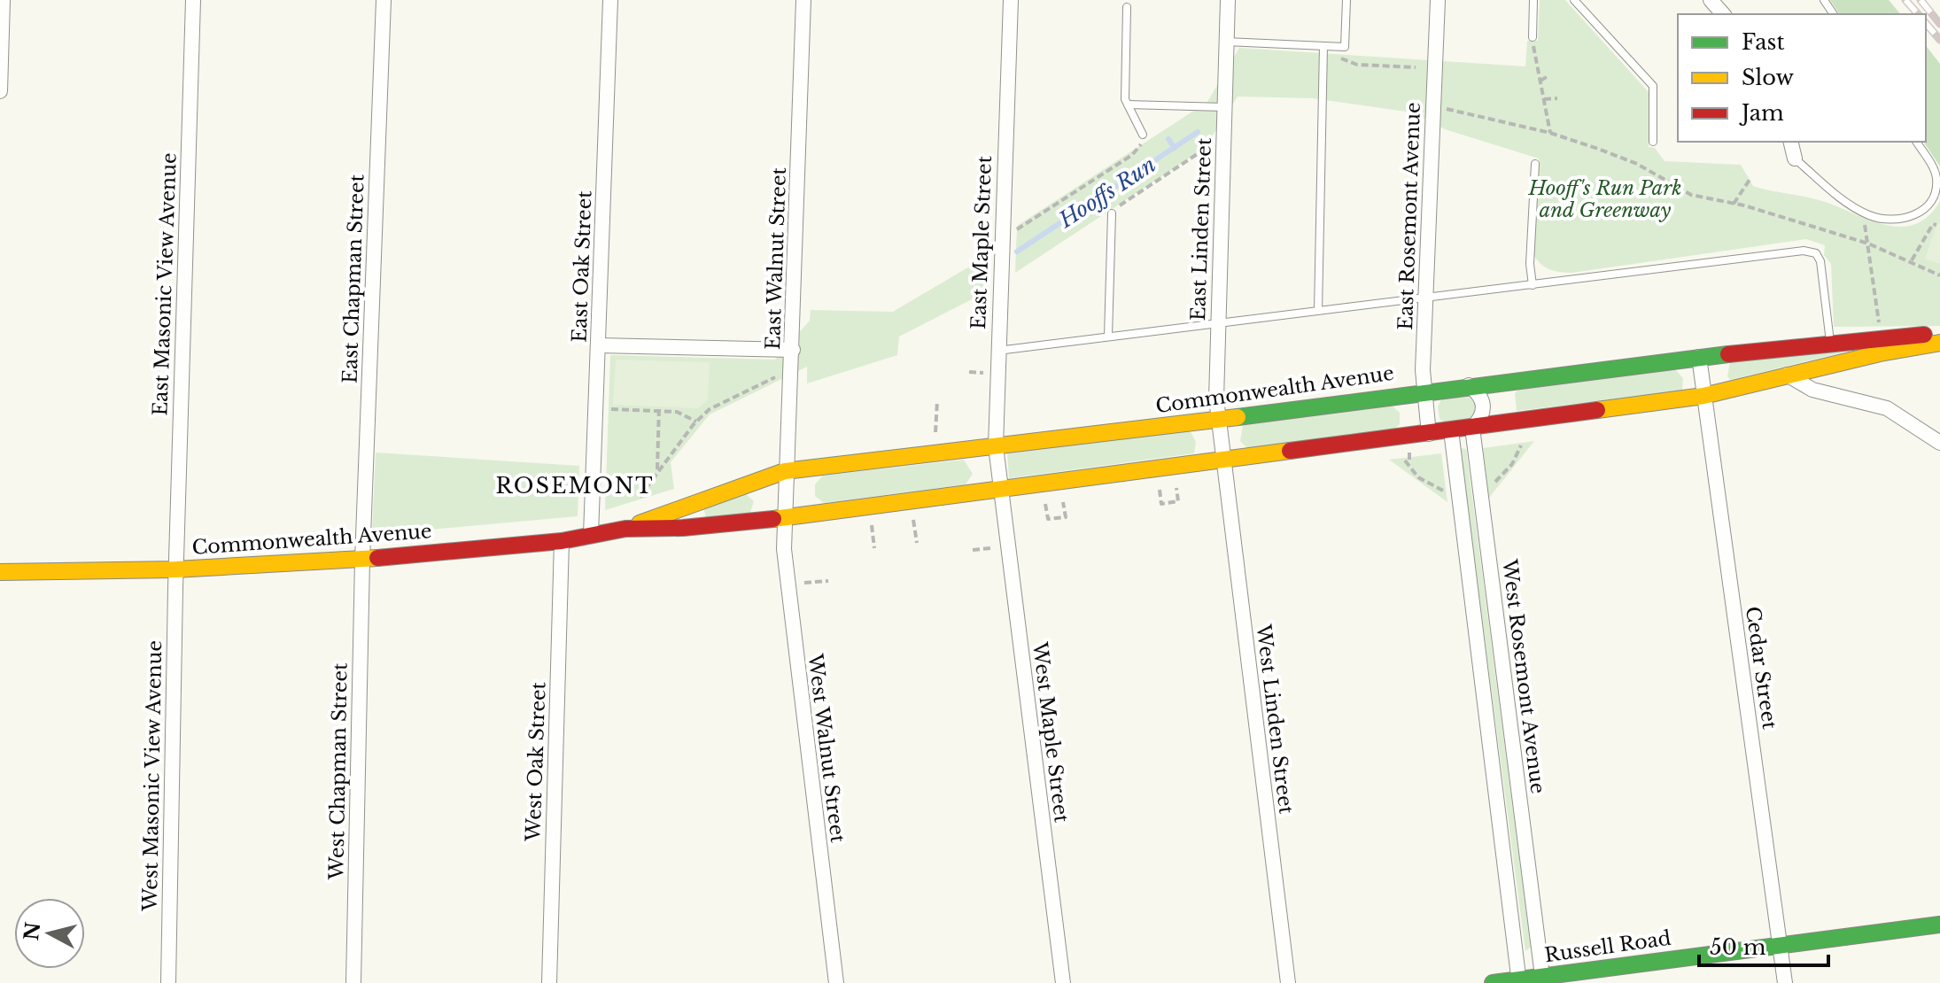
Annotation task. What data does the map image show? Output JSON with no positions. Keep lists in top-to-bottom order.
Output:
{
  "streets": {
    "street": [
      "East Rosemont Avenue",
      "East Linden Street",
      "East Maple Street",
      "East Walnut Street",
      "East Oak Street",
      "East Chapman Street",
      "East Masonic View Avenue",
      "Commonwealth Avenue",
      "Cedar Street",
      "West Rosemont Avenue",
      "West Linden Street",
      "West Maple Street",
      "West Walnut Street",
      "West Oak Street",
      "West Chapman Street",
      "West Masonic View Avenue",
      "Russell Road"
    ]
  },
  "crossings": [
    ["East Rosemont Avenue", "Commonwealth Avenue"],
    ["East Linden Street", "Commonwealth Avenue"],
    ["East Linden Street", "West Linden Street"],
    ["East Maple Street", "Commonwealth Avenue"],
    ["East Maple Street", "West Maple Street"],
    ["East Walnut Street", "Commonwealth Avenue"],
    ["East Walnut Street", "West Walnut Street"],
    ["East Oak Street", "Commonwealth Avenue"],
    ["East Chapman Street", "Commonwealth Avenue"],
    ["East Chapman Street", "West Chapman Street"],
    ["East Masonic View Avenue", "Commonwealth Avenue"],
    ["East Masonic View Avenue", "West Masonic View Avenue"],
    ["Commonwealth Avenue", "Cedar Street"],
    ["Commonwealth Avenue", "West Rosemont Avenue"],
    ["Commonwealth Avenue", "West Linden Street"],
    ["Commonwealth Avenue", "West Maple Street"],
    ["Commonwealth Avenue", "West Walnut Street"],
    ["Commonwealth Avenue", "West Oak Street"],
    ["Commonwealth Avenue", "West Chapman Street"],
    ["Commonwealth Avenue", "West Masonic View Avenue"],
    ["Cedar Street", "Russell Road"],
    ["West Rosemont Avenue", "Russell Road"]
  ],
  "districts": ["ROSEMONT"],
  "water": ["Hooffs Run"],
  "parks": ["Hooff's Run Park and Greenway"],
  "legend": ["Fast", "Slow", "Jam"],
  "scale_bar": "50 m",
  "north": "left"
}
